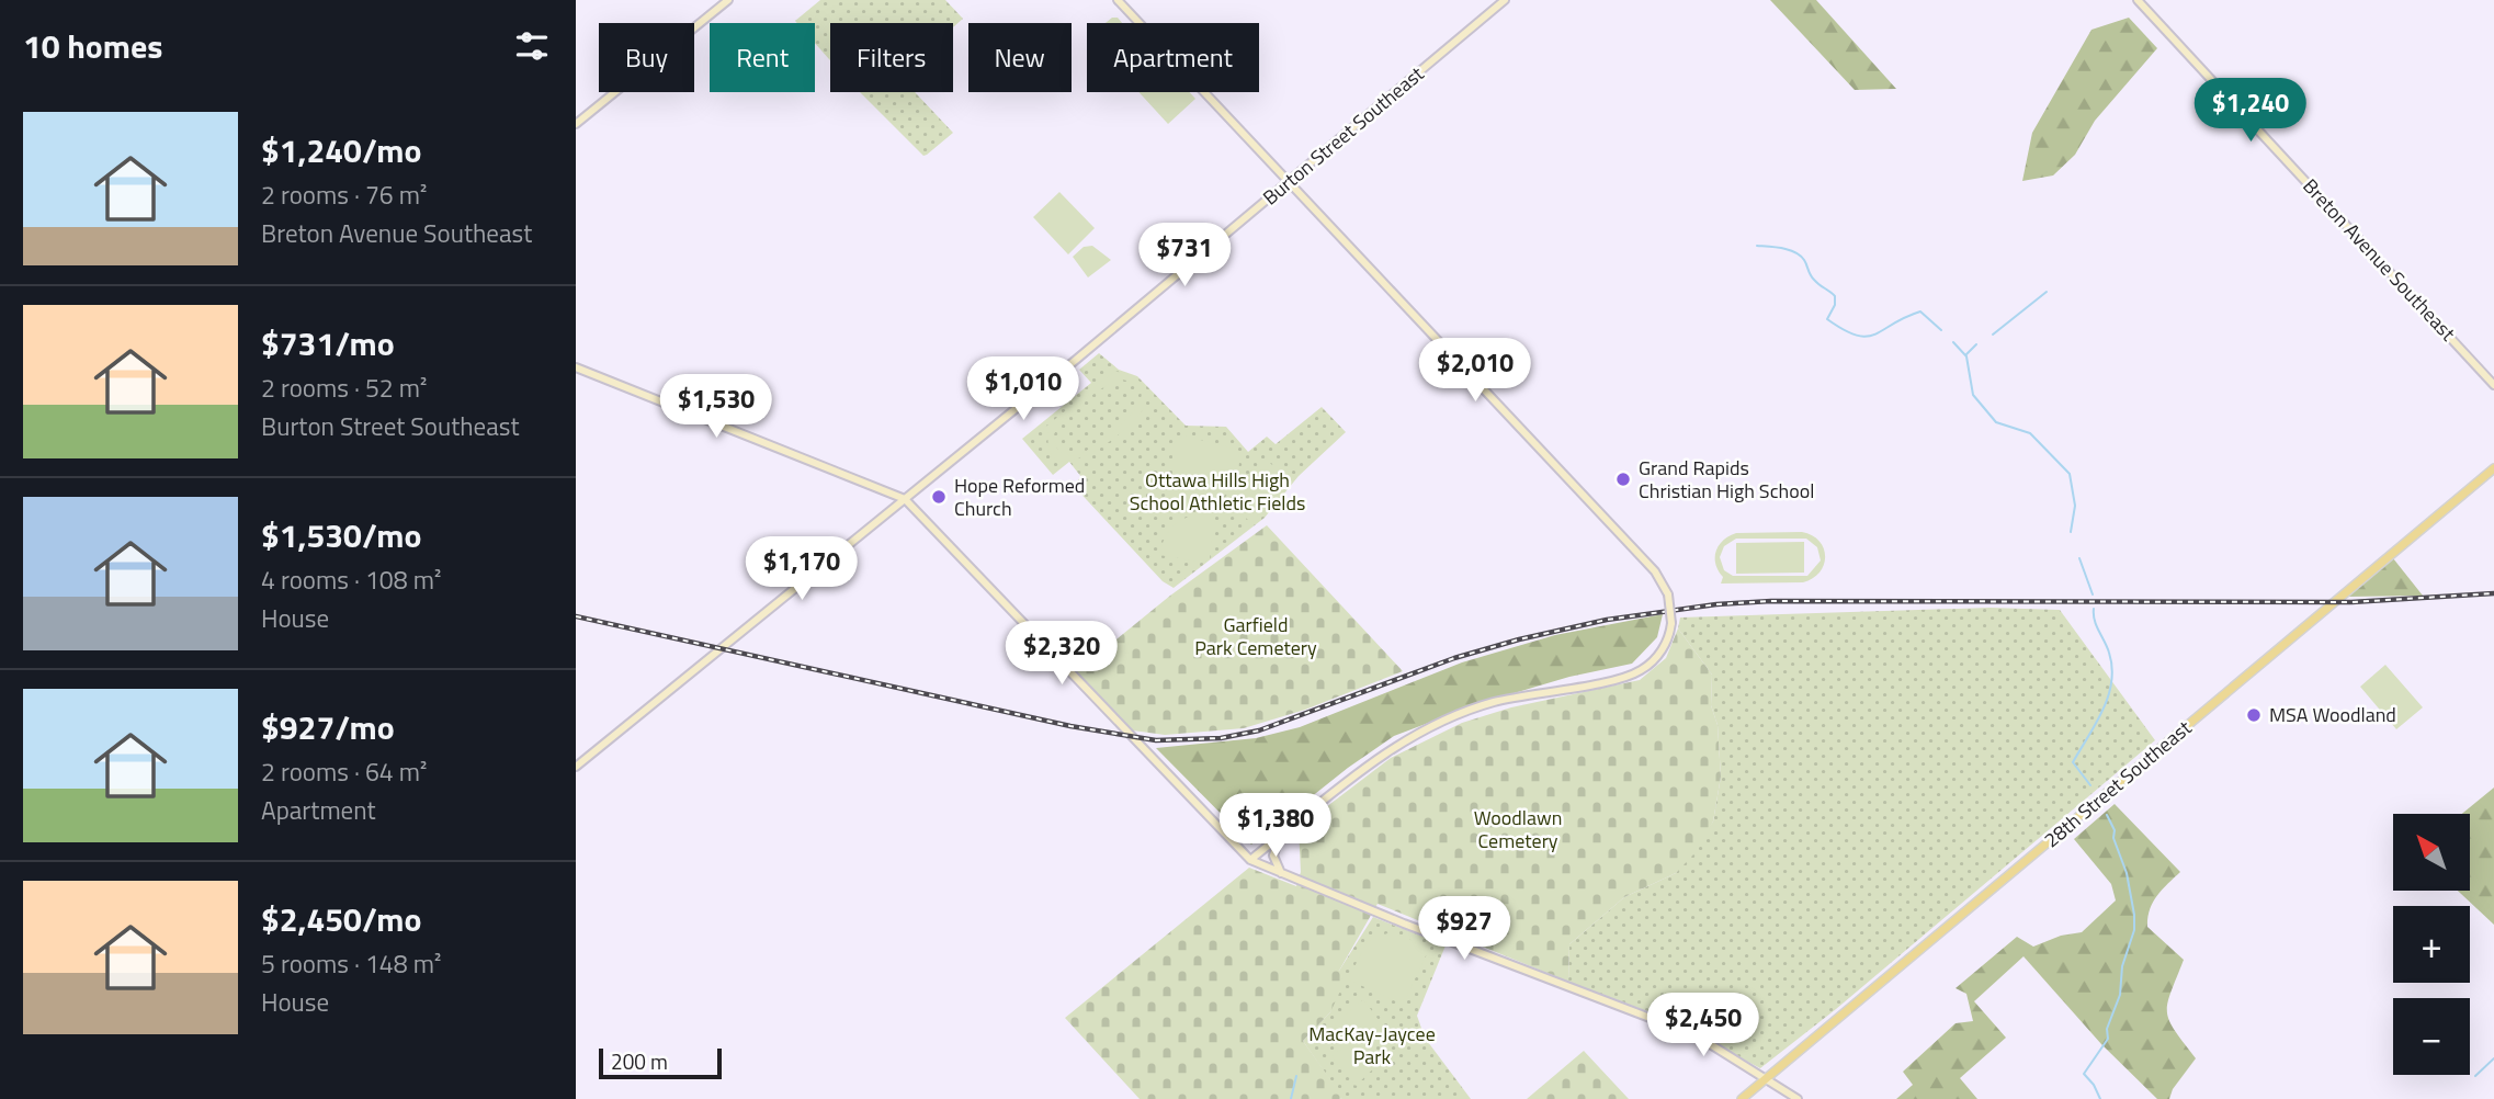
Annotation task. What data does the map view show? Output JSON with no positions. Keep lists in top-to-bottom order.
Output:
{
  "streets": {
    "main road": ["Burton Street Southeast", "Breton Avenue Southeast", "28th Street Southeast"]
  },
  "parks": [
    "Ottawa Hills High School Athletic Fields",
    "Garfield Park Cemetery",
    "Woodlawn Cemetery",
    "MacKay-Jaycee Park"
  ],
  "places": ["Grand Rapids Christian High School", "Hope Reformed Church", "MSA Woodland"],
  "scale_bar": "200 m",
  "north": "top left",
  "page": {
    "heading": "10 homes",
    "chip": [
      "Buy",
      "Rent",
      "Filters",
      "New",
      "Apartment"
    ],
    "price": [
      "$1,240",
      "$731",
      "$2,010",
      "$1,010",
      "$1,530",
      "$1,170",
      "$2,320",
      "$1,380",
      "$927",
      "$2,450"
    ],
    "list": [
      {
        "name": "$1,240/mo",
        "note": "2 rooms · 76 m² · Breton Avenue Southeast"
      },
      {
        "name": "$731/mo",
        "note": "2 rooms · 52 m² · Burton Street Southeast"
      },
      {
        "name": "$1,530/mo",
        "note": "4 rooms · 108 m² · House"
      },
      {
        "name": "$927/mo",
        "note": "2 rooms · 64 m² · Apartment"
      },
      {
        "name": "$2,450/mo",
        "note": "5 rooms · 148 m² · House"
      }
    ],
    "map_buttons": ["+", "−"],
    "scale": "200 m"
  }
}
